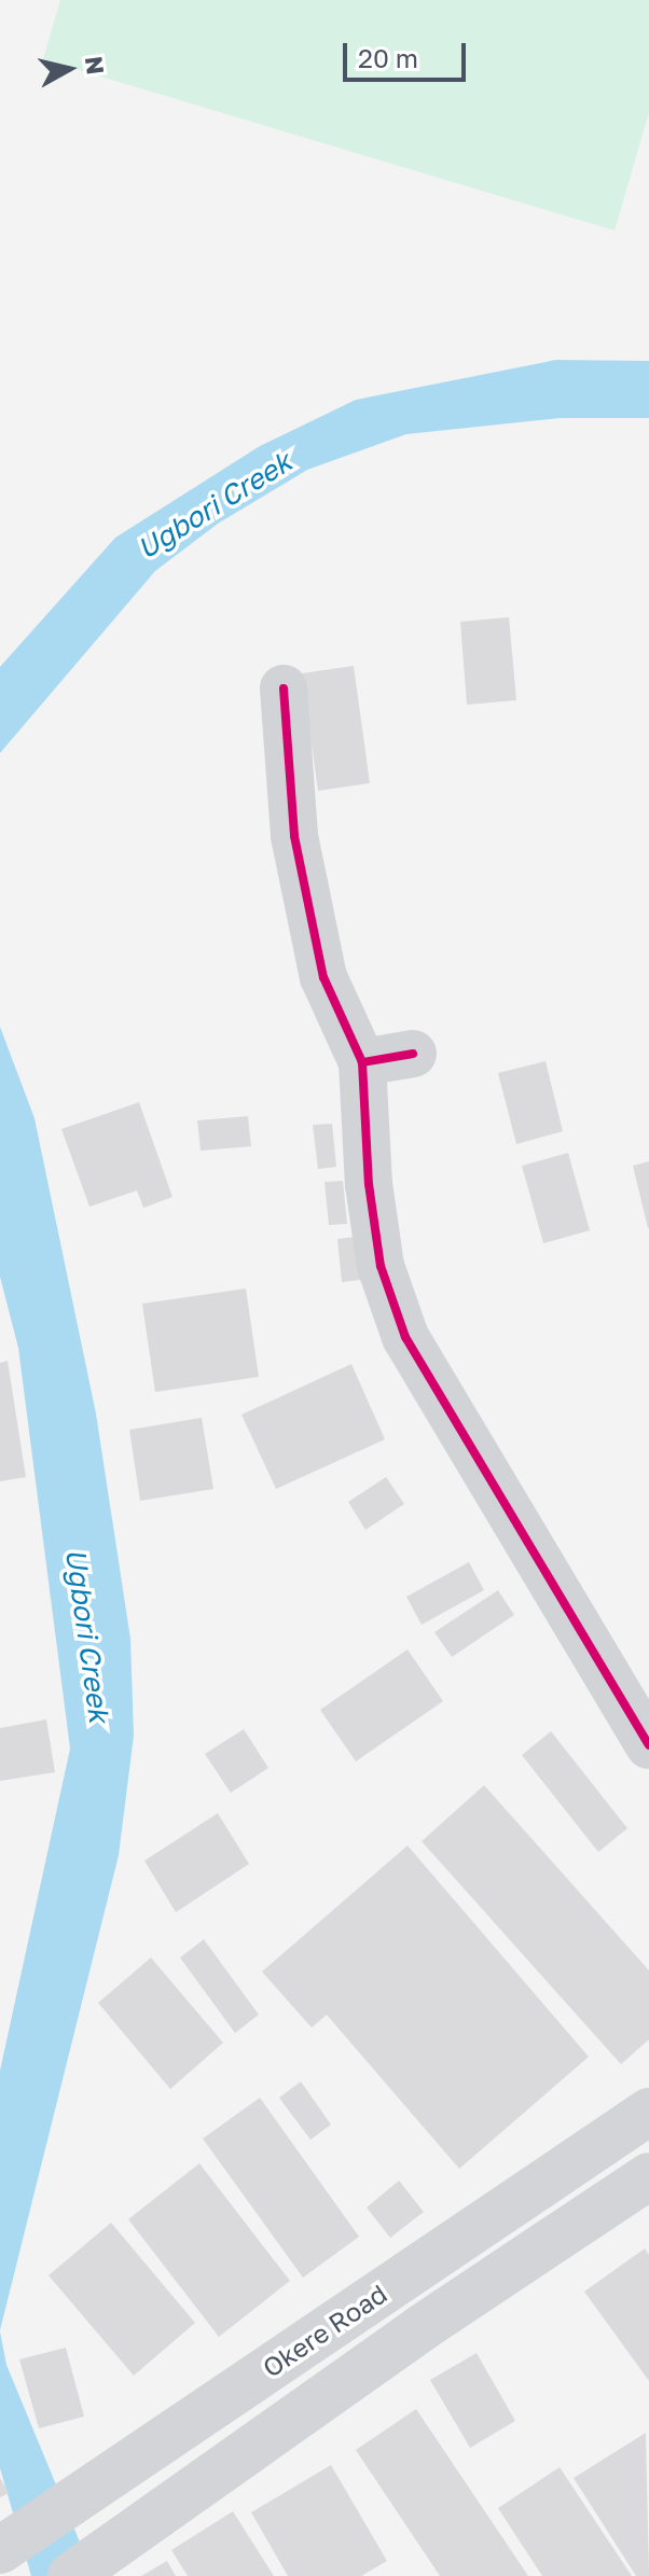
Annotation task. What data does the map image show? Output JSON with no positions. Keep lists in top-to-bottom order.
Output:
{
  "streets": {
    "main road": ["Okere Road"]
  },
  "water": ["Ugbori Creek"],
  "scale_bar": "20 m",
  "north": "right"
}
